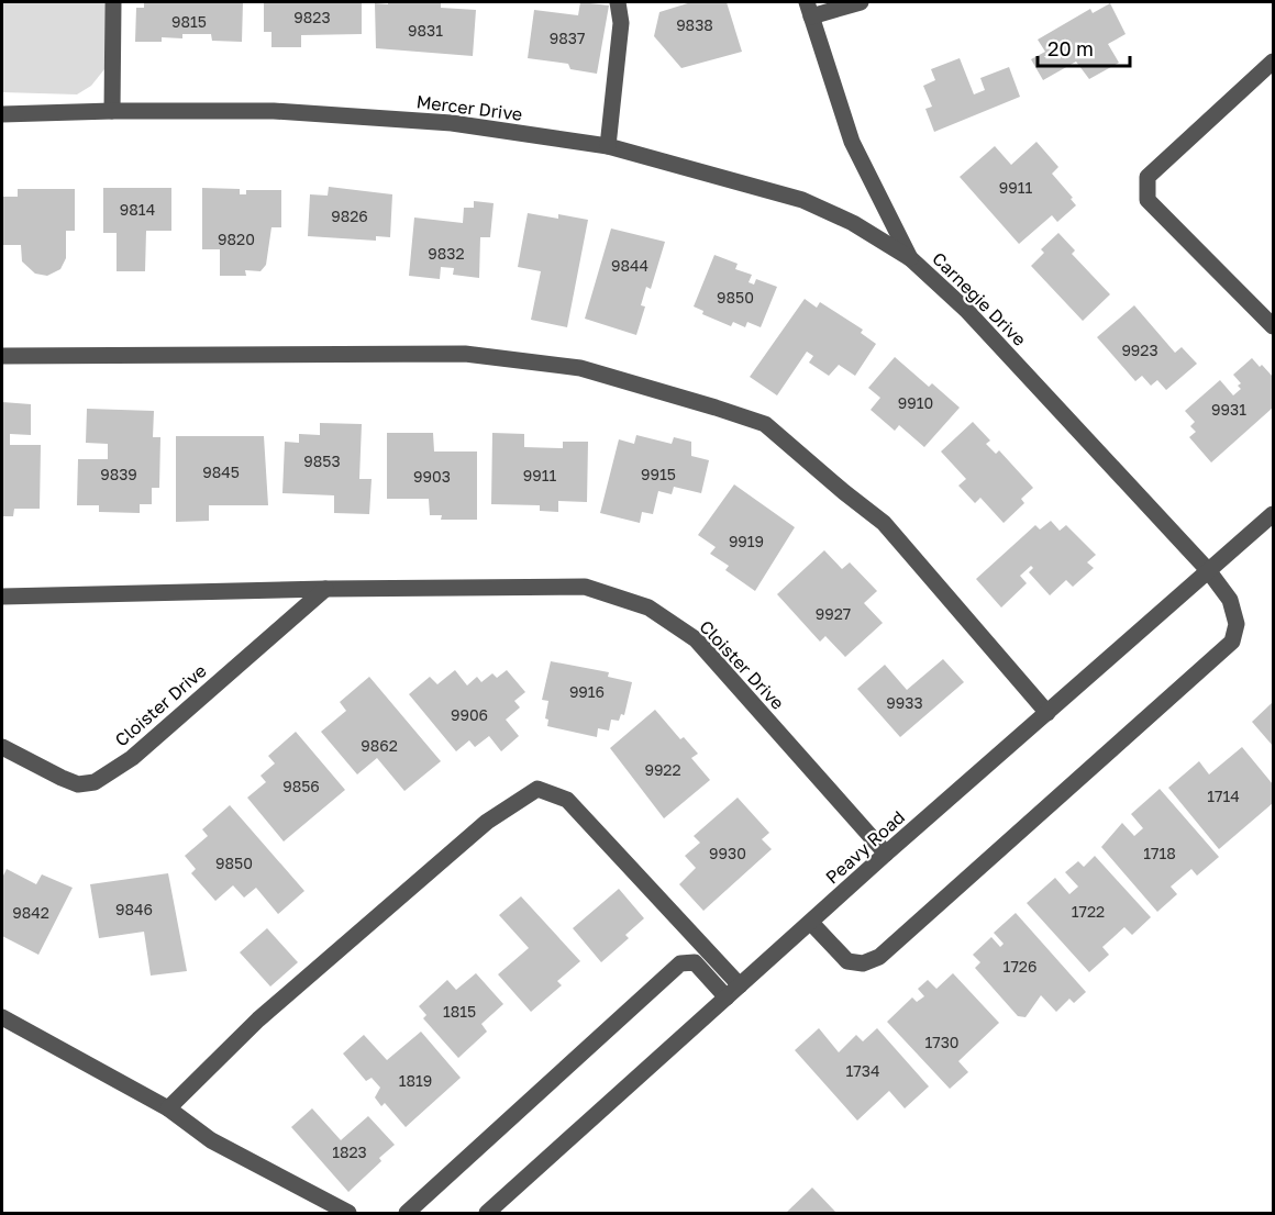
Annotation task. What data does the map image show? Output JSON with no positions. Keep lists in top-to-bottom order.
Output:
{
  "streets": {
    "street": [
      "Mercer Drive",
      "Carnegie Drive",
      "Cloister Drive",
      "Peavy Road"
    ]
  },
  "crossings": [
    ["Mercer Drive", "Carnegie Drive"],
    ["Carnegie Drive", "Peavy Road"],
    ["Cloister Drive", "Peavy Road"]
  ],
  "house_numbers": [
    "9823",
    "9815",
    "9838",
    "9831",
    "9837",
    "9911",
    "9814",
    "9826",
    "9820",
    "9832",
    "9844",
    "9850",
    "9923",
    "9910",
    "9931",
    "9853",
    "9845",
    "9839",
    "9915",
    "9911",
    "9903",
    "9919",
    "9927",
    "9916",
    "9933",
    "9906",
    "9862",
    "9922",
    "9856",
    "1714",
    "9930",
    "1718",
    "9850",
    "9846",
    "1722",
    "9842",
    "1726",
    "1815",
    "1730",
    "1734",
    "1819",
    "1823"
  ],
  "scale_bar": "20 m"
}
